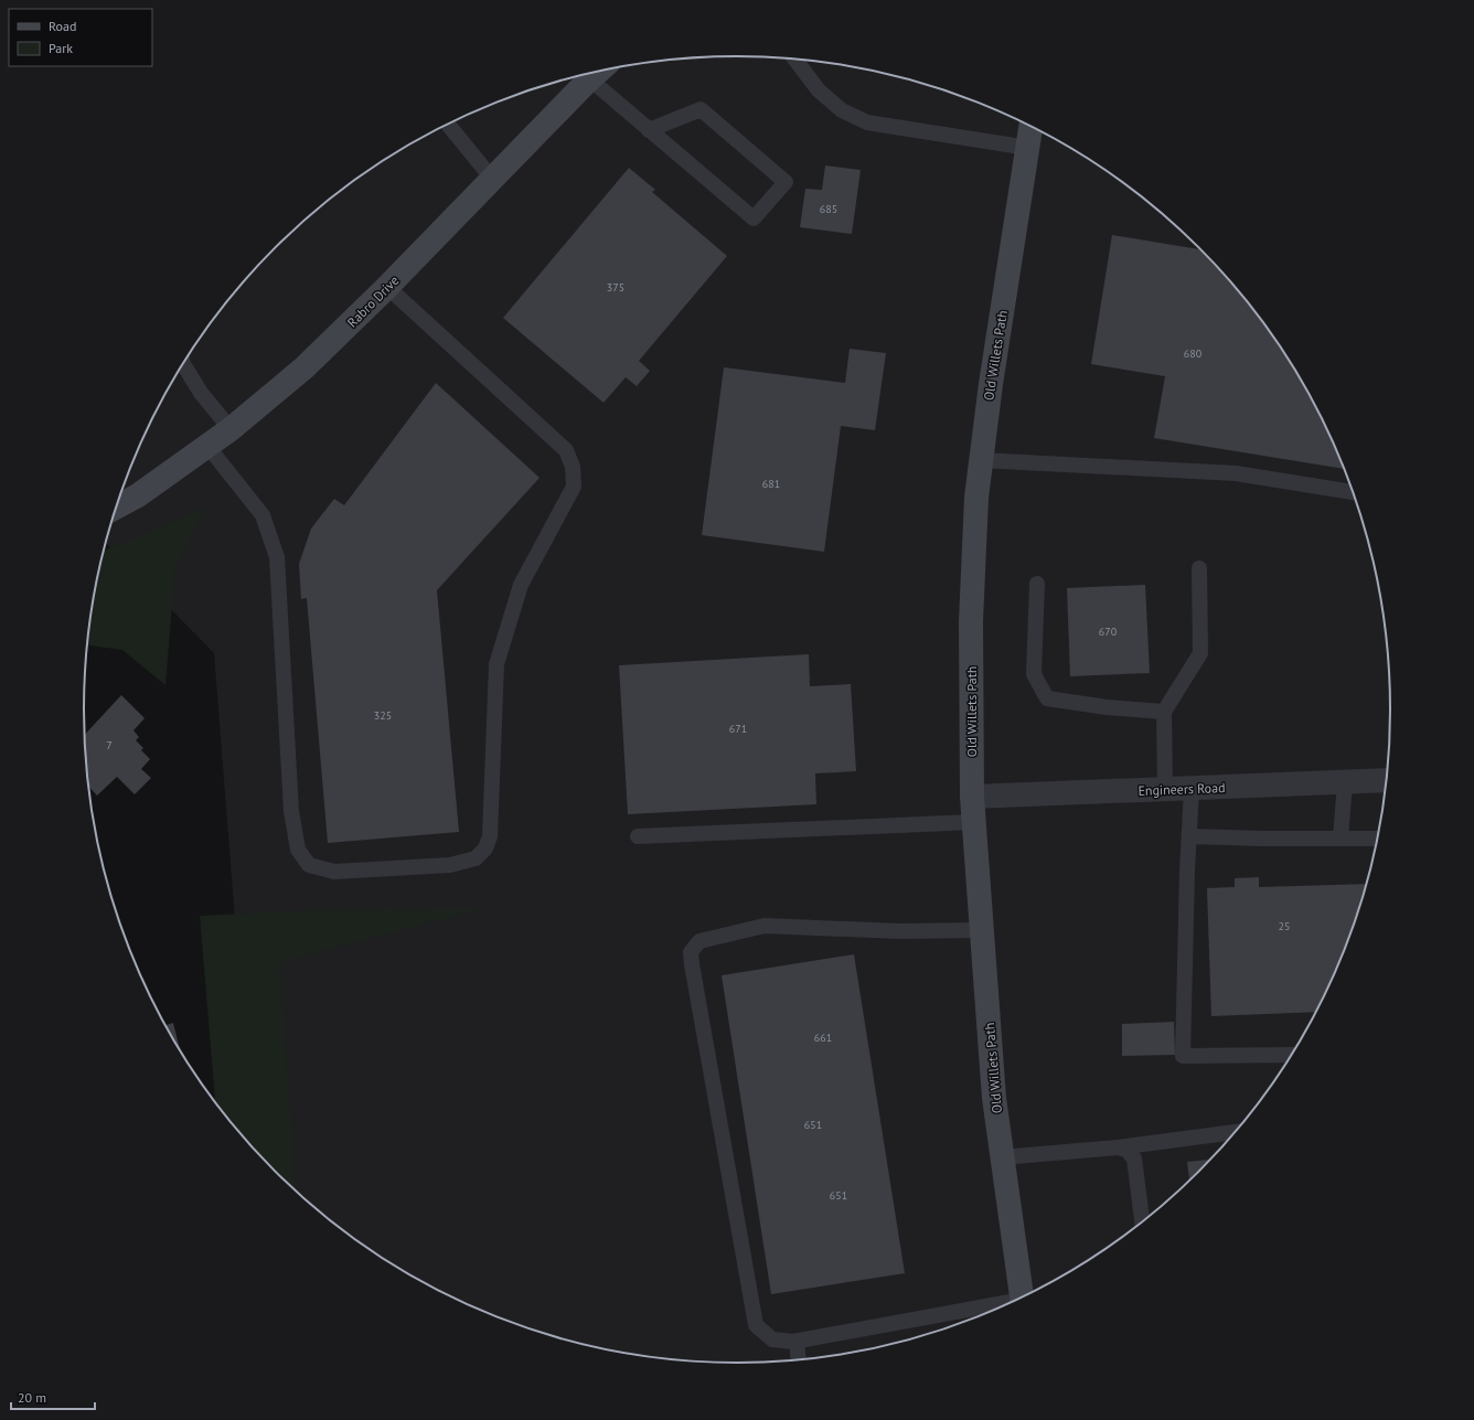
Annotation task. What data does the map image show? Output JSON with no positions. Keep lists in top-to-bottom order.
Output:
{
  "streets": {
    "main road": ["Rabro Drive", "Old Willets Path"],
    "street": ["Engineers Road"]
  },
  "crossings": [
    ["Old Willets Path", "Engineers Road"]
  ],
  "house_numbers": [
    "685",
    "375",
    "680",
    "681",
    "670",
    "325",
    "671",
    "7",
    "25",
    "661",
    "651",
    "651"
  ],
  "legend": ["Road", "Park"],
  "scale_bar": "20 m"
}
